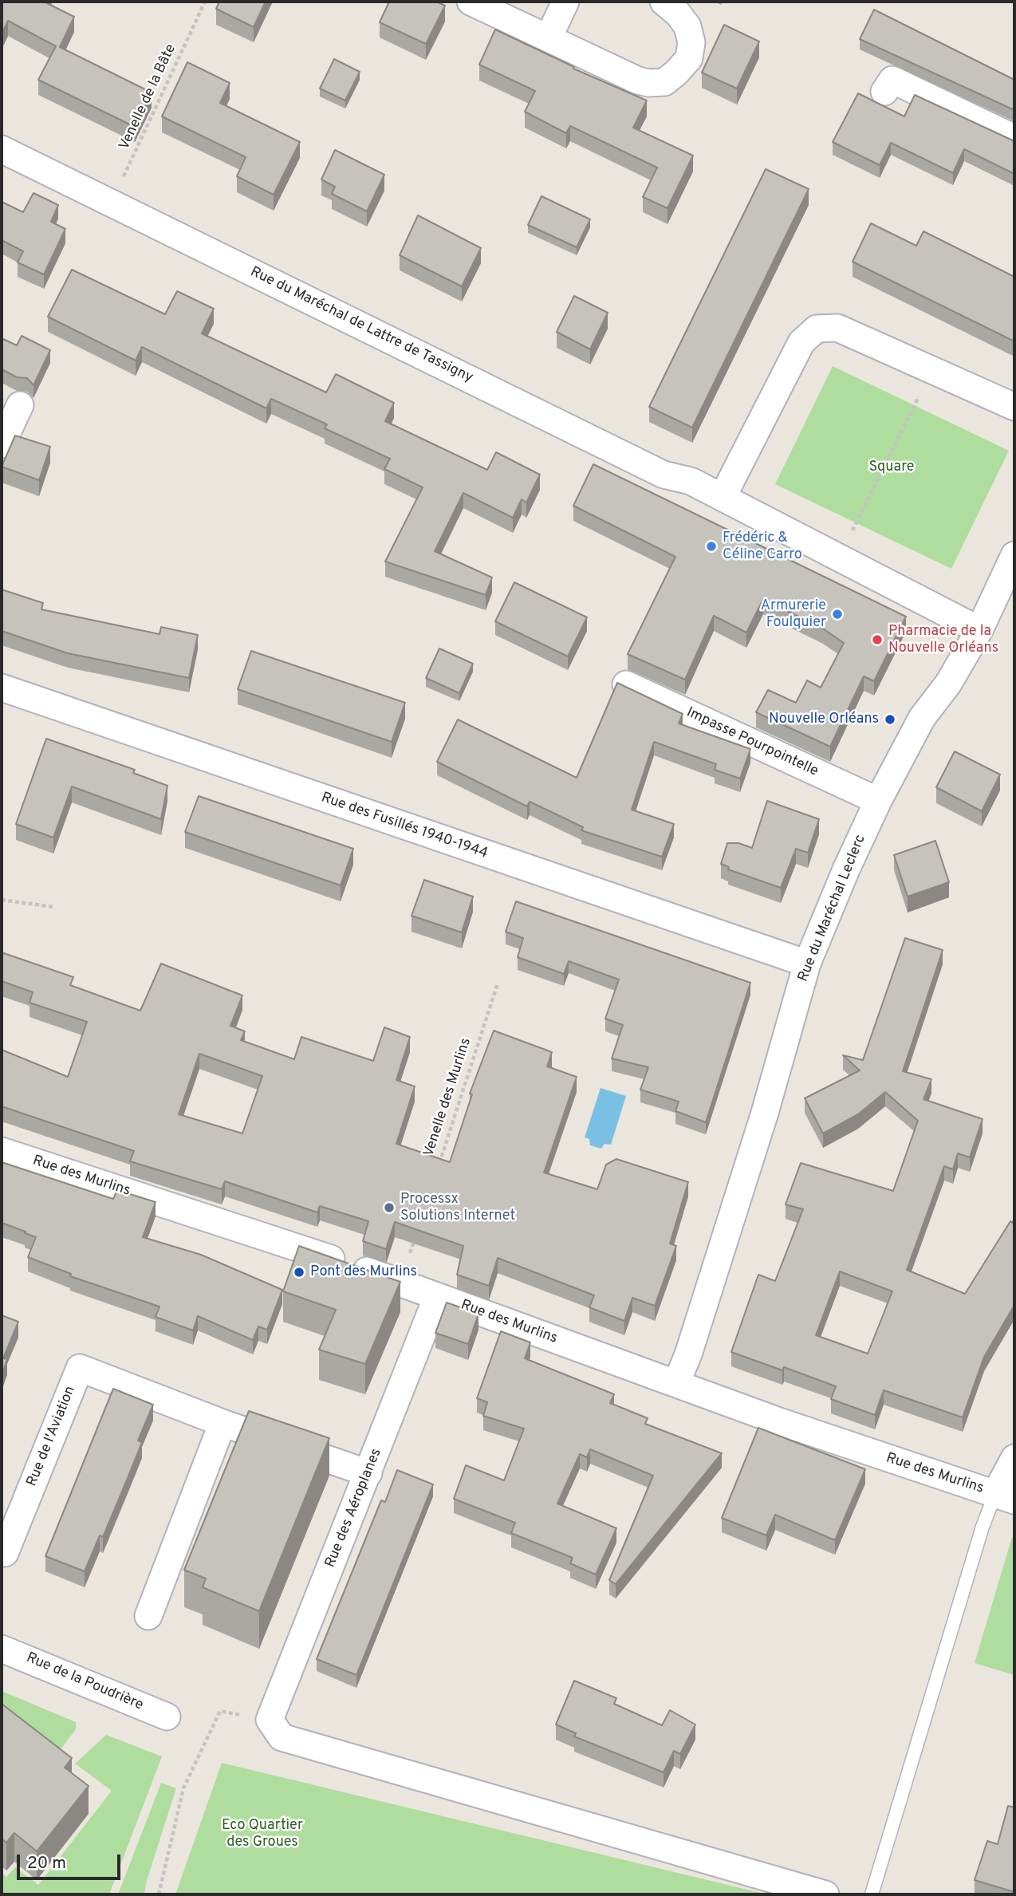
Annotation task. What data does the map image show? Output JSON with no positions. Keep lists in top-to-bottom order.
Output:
{
  "streets": {
    "street": [
      "Rue du Maréchal de Lattre de Tassigny",
      "Impasse Pourpointelle",
      "Rue des Fusillés 1940-1944",
      "Rue du Maréchal Leclerc",
      "Rue des Murlins",
      "Rue de l'Aviation",
      "Rue des Aéroplanes",
      "Rue de la Poudrière"
    ],
    "path": ["Venelle de la Bâte", "Venelle des Murlins"]
  },
  "crossings": [
    ["Venelle de la Bâte", "Rue du Maréchal de Lattre de Tassigny"],
    ["Rue du Maréchal de Lattre de Tassigny", "Rue du Maréchal Leclerc"],
    ["Impasse Pourpointelle", "Rue du Maréchal Leclerc"],
    ["Rue des Fusillés 1940-1944", "Rue du Maréchal Leclerc"],
    ["Rue du Maréchal Leclerc", "Rue des Murlins"],
    ["Rue des Murlins", "Rue des Aéroplanes"],
    ["Rue de l'Aviation", "Rue des Aéroplanes"]
  ],
  "parks": ["Square", "Eco Quartier des Groues"],
  "places": [
    "Frédéric & Céline Carro",
    "Armurerie Foulquier",
    "Pharmacie de la Nouvelle Orléans",
    "Nouvelle Orléans",
    "Processx Solutions Internet",
    "Pont des Murlins"
  ],
  "scale_bar": "20 m"
}
